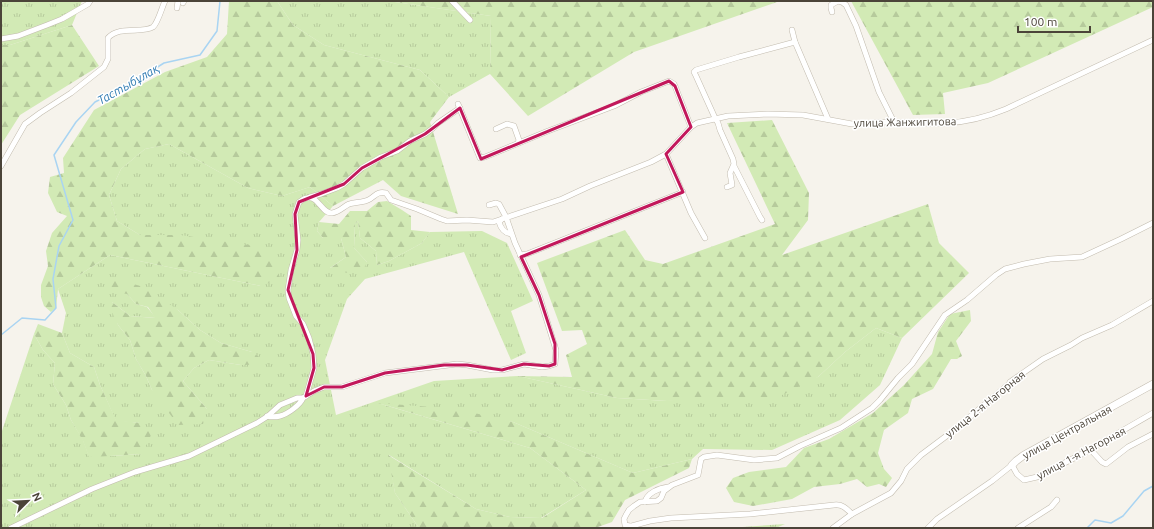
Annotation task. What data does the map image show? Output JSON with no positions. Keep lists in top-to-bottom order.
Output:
{
  "streets": {
    "street": [
      "улица Жанжигитова",
      "улица 2-я Нагорная",
      "улица Центральная",
      "улица 1-я Нагорная"
    ]
  },
  "crossings": [
    ["улица Центральная", "улица 1-я Нагорная"]
  ],
  "water": ["Тастыбұлақ"],
  "scale_bar": "100 m",
  "north": "top right"
}
